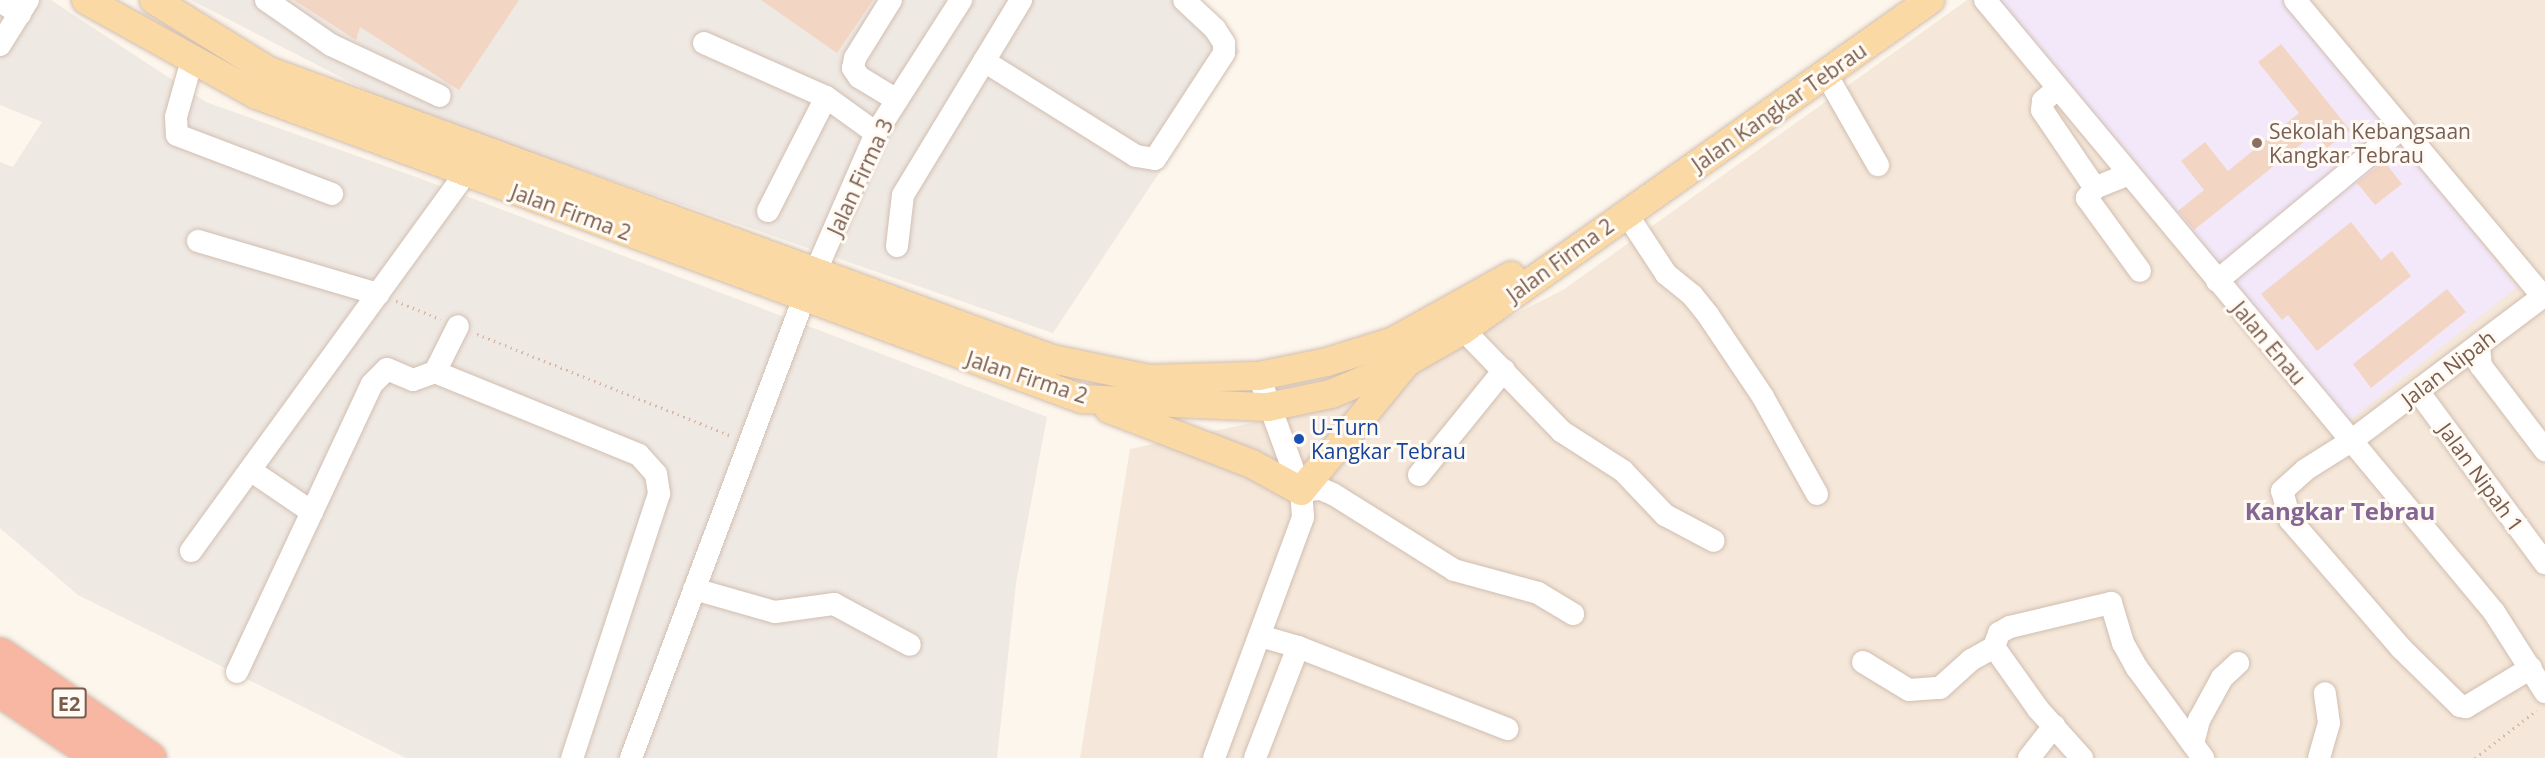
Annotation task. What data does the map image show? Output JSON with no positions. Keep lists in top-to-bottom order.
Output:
{
  "streets": {
    "highway": ["E2"],
    "main road": ["Jalan Kangkar Tebrau", "Jalan Firma 2"],
    "street": [
      "Jalan Firma 3",
      "Jalan Enau",
      "Jalan Nipah",
      "Jalan Nipah 1"
    ]
  },
  "crossings": [
    ["Jalan Kangkar Tebrau", "Jalan Firma 2"],
    ["Jalan Firma 3", "Jalan Firma 2"],
    ["Jalan Enau", "Jalan Nipah"],
    ["Jalan Nipah", "Jalan Nipah 1"]
  ],
  "districts": ["Kangkar Tebrau"],
  "places": ["Sekolah Kebangsaan Kangkar Tebrau", "U-Turn Kangkar Tebrau"]
}
